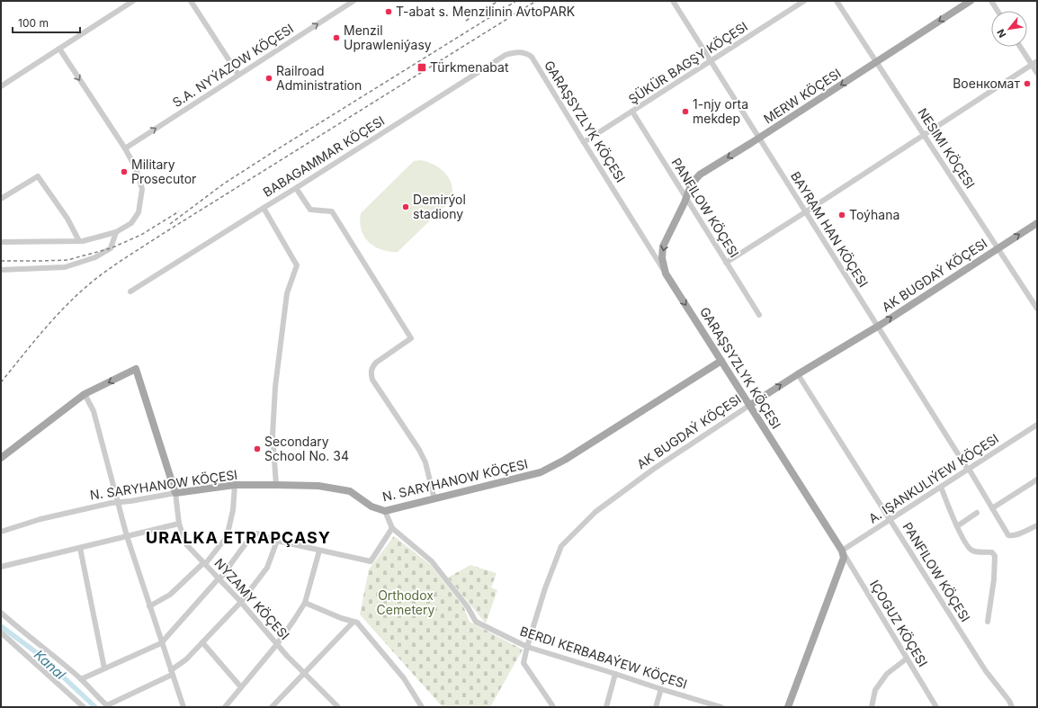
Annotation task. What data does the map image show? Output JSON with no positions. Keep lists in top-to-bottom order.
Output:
{
  "streets": {
    "main road": [
      "MERW KÖÇESI",
      "GARAŞSYZLYK KÖÇESI",
      "AK BUGDAÝ KÖÇESI",
      "N. SARYHANOW KÖÇESI",
      "NYZAMY KÖÇESI"
    ],
    "street": [
      "ŞÜKÜR BAGŞY KÖÇESI",
      "S.A. NYÝAZOW KÖÇESI",
      "NESIMI KÖÇESI",
      "BABAGAMMAR KÖÇESI",
      "PANFILOW KÖÇESI",
      "BAYRAM HAN KÖÇESI",
      "A. IŞANKULIÝEW KÖÇESI",
      "IÇOGUZ KÖÇESI",
      "BERDI KERBABAÝEW KÖÇESI"
    ]
  },
  "crossings": [
    ["ŞÜKÜR BAGŞY KÖÇESI", "GARAŞSYZLYK KÖÇESI"],
    ["ŞÜKÜR BAGŞY KÖÇESI", "PANFILOW KÖÇESI"],
    ["ŞÜKÜR BAGŞY KÖÇESI", "BAYRAM HAN KÖÇESI"],
    ["MERW KÖÇESI", "GARAŞSYZLYK KÖÇESI"],
    ["MERW KÖÇESI", "NESIMI KÖÇESI"],
    ["MERW KÖÇESI", "PANFILOW KÖÇESI"],
    ["MERW KÖÇESI", "BAYRAM HAN KÖÇESI"],
    ["GARAŞSYZLYK KÖÇESI", "BABAGAMMAR KÖÇESI"],
    ["GARAŞSYZLYK KÖÇESI", "AK BUGDAÝ KÖÇESI"],
    ["GARAŞSYZLYK KÖÇESI", "A. IŞANKULIÝEW KÖÇESI"],
    ["GARAŞSYZLYK KÖÇESI", "N. SARYHANOW KÖÇESI"],
    ["GARAŞSYZLYK KÖÇESI", "IÇOGUZ KÖÇESI"],
    ["NESIMI KÖÇESI", "AK BUGDAÝ KÖÇESI"],
    ["PANFILOW KÖÇESI", "AK BUGDAÝ KÖÇESI"],
    ["PANFILOW KÖÇESI", "A. IŞANKULIÝEW KÖÇESI"],
    ["BAYRAM HAN KÖÇESI", "AK BUGDAÝ KÖÇESI"],
    ["BAYRAM HAN KÖÇESI", "A. IŞANKULIÝEW KÖÇESI"],
    ["AK BUGDAÝ KÖÇESI", "BERDI KERBABAÝEW KÖÇESI"],
    ["A. IŞANKULIÝEW KÖÇESI", "IÇOGUZ KÖÇESI"],
    ["N. SARYHANOW KÖÇESI", "NYZAMY KÖÇESI"],
    ["N. SARYHANOW KÖÇESI", "BERDI KERBABAÝEW KÖÇESI"]
  ],
  "one_way": ["S.A. NYÝAZOW KÖÇESI", "MERW KÖÇESI"],
  "districts": ["URALKA ETRAPÇASY"],
  "water": ["Kanal"],
  "parks": ["Orthodox Cemetery"],
  "places": {
    "other": [
      "T-abat s. Menzilinin AvtoPARK",
      "Menzil Uprawleniýasy",
      "Railroad Administration",
      "Военкомат",
      "1-njy orta mekdep",
      "Military Prosecutor",
      "Demirýol stadiony",
      "Toýhana",
      "Secondary School No. 34"
    ],
    "transit": ["Türkmenabat"]
  },
  "scale_bar": "100 m",
  "north": "bottom left"
}
